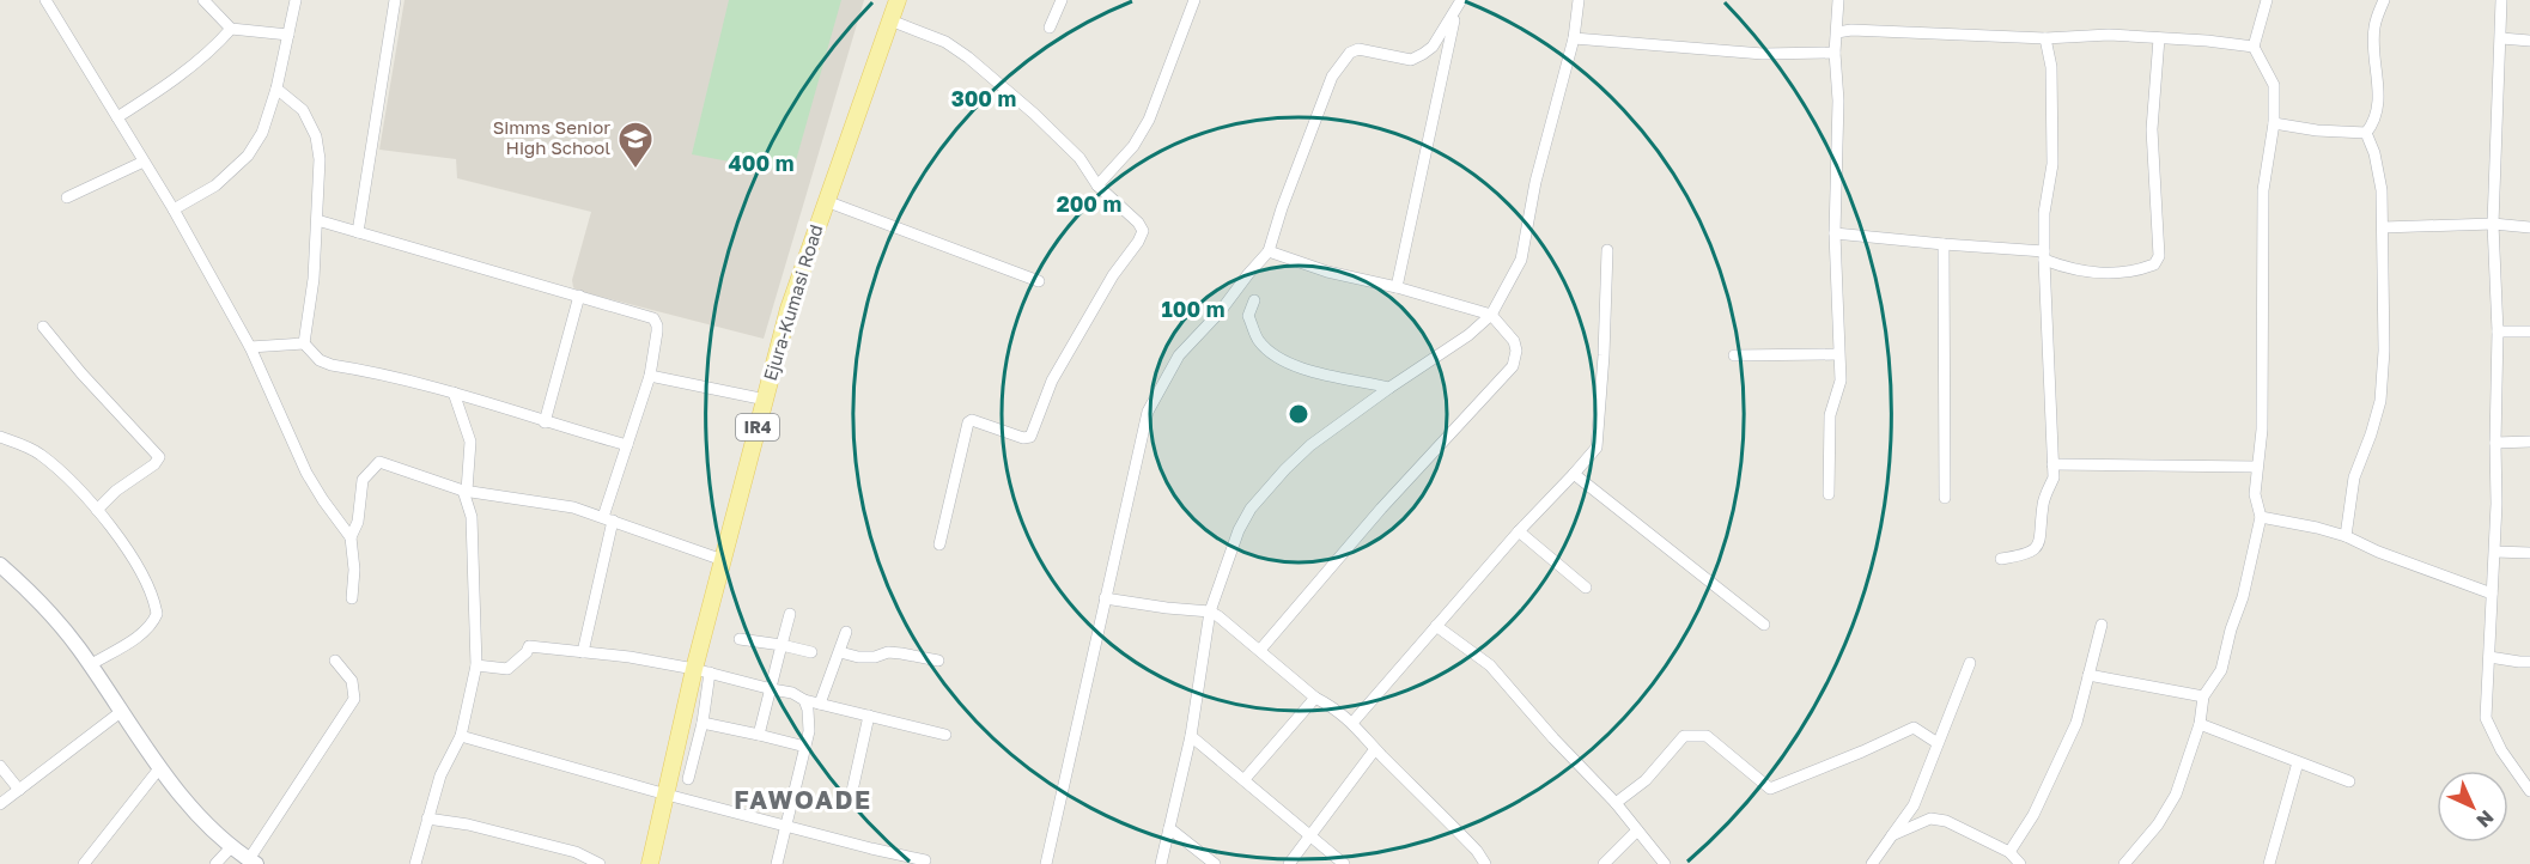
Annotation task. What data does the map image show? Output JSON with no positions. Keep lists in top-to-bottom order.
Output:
{
  "streets": {
    "main road": ["Ejura-Kumasi Road", "IR4"]
  },
  "districts": ["FAWOADE"],
  "places": {
    "school or university": ["Simms Senior High School"]
  },
  "north": "bottom right",
  "rings": [
    "300 m",
    "400 m",
    "200 m",
    "100 m"
  ]
}
